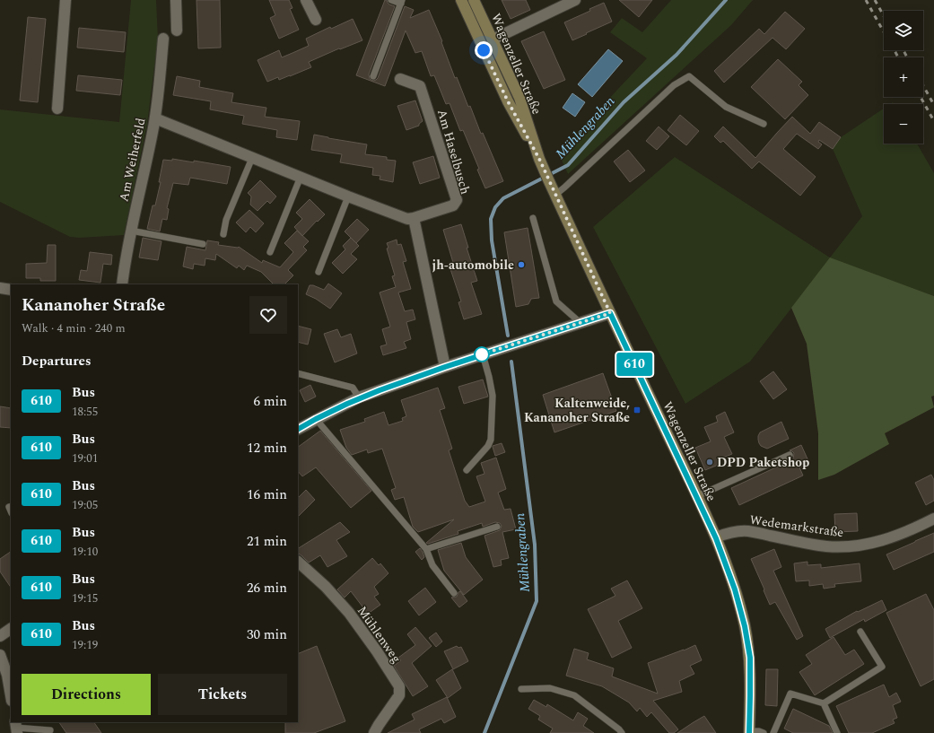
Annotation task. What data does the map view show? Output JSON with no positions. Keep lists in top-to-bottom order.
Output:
{
  "streets": {
    "main road": ["Wagenzeller Straße"],
    "street": [
      "Am Haselbusch",
      "Am Weiherfeld",
      "Wedemarkstraße",
      "Mühlenweg"
    ]
  },
  "crossings": [
    ["Wagenzeller Straße", "Wedemarkstraße"],
    ["Am Haselbusch", "Am Weiherfeld"]
  ],
  "water": ["Mühlengraben"],
  "places": {
    "other": ["jh-automobile", "DPD Paketshop"],
    "transit": ["Kaltenweide, Kananoher Straße"]
  },
  "lines": ["bus line 610"],
  "page": {
    "on_map": "610",
    "map_buttons": ["+", "−"],
    "heading": [
      ["Kananoher Straße", "Walk · 4 min · 240 m"],
      "Departures"
    ],
    "list": [
      {
        "mark": "610",
        "name": "Bus",
        "note": "18:55",
        "value": "6 min"
      },
      {
        "mark": "610",
        "name": "Bus",
        "note": "19:01",
        "value": "12 min"
      },
      {
        "mark": "610",
        "name": "Bus",
        "note": "19:05",
        "value": "16 min"
      },
      {
        "mark": "610",
        "name": "Bus",
        "note": "19:10",
        "value": "21 min"
      },
      {
        "mark": "610",
        "name": "Bus",
        "note": "19:15",
        "value": "26 min"
      },
      {
        "mark": "610",
        "name": "Bus",
        "note": "19:19",
        "value": "30 min"
      }
    ],
    "buttons": ["Directions", "Tickets"]
  }
}
